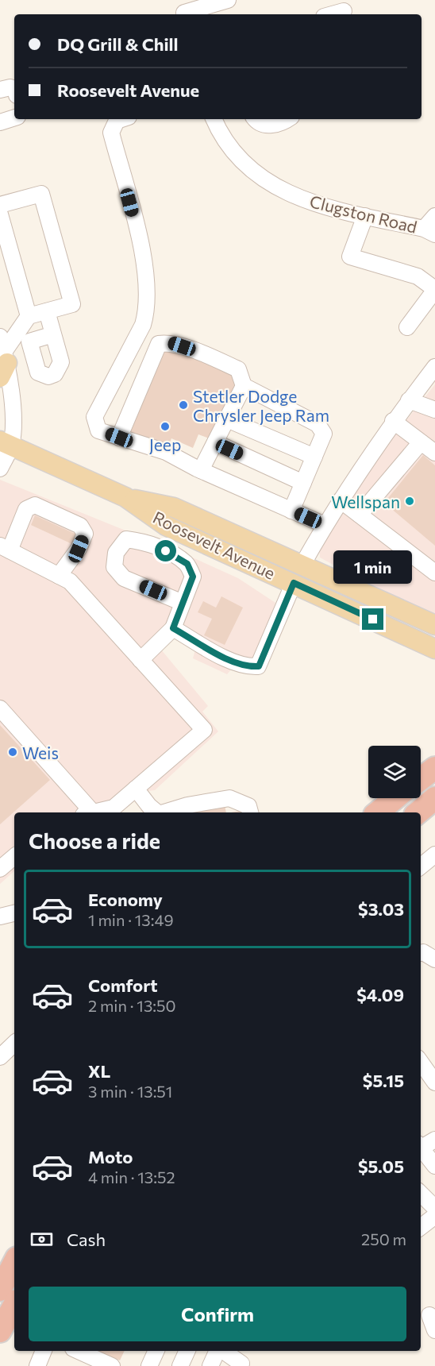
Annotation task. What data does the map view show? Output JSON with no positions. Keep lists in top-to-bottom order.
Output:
{
  "streets": {
    "main road": ["Roosevelt Avenue"],
    "street": ["Clugston Road"]
  },
  "places": [
    "Stetler Dodge Chrysler Jeep Ram",
    "Jeep",
    "Wellspan",
    "Weis"
  ],
  "page": {
    "banner": ["DQ Grill & Chill", "Roosevelt Avenue"],
    "bubble": "1 min",
    "heading": "Choose a ride",
    "list": [
      {
        "name": "Economy",
        "note": "1 min · 13:49",
        "value": "$3.03"
      },
      {
        "name": "Comfort",
        "note": "2 min · 13:50",
        "value": "$4.09"
      },
      {
        "name": "XL",
        "note": "3 min · 13:51",
        "value": "$5.15"
      },
      {
        "name": "Moto",
        "note": "4 min · 13:52",
        "value": "$5.05"
      }
    ],
    "pay": ["Cash", "250 m"],
    "buttons": "Confirm"
  }
}
